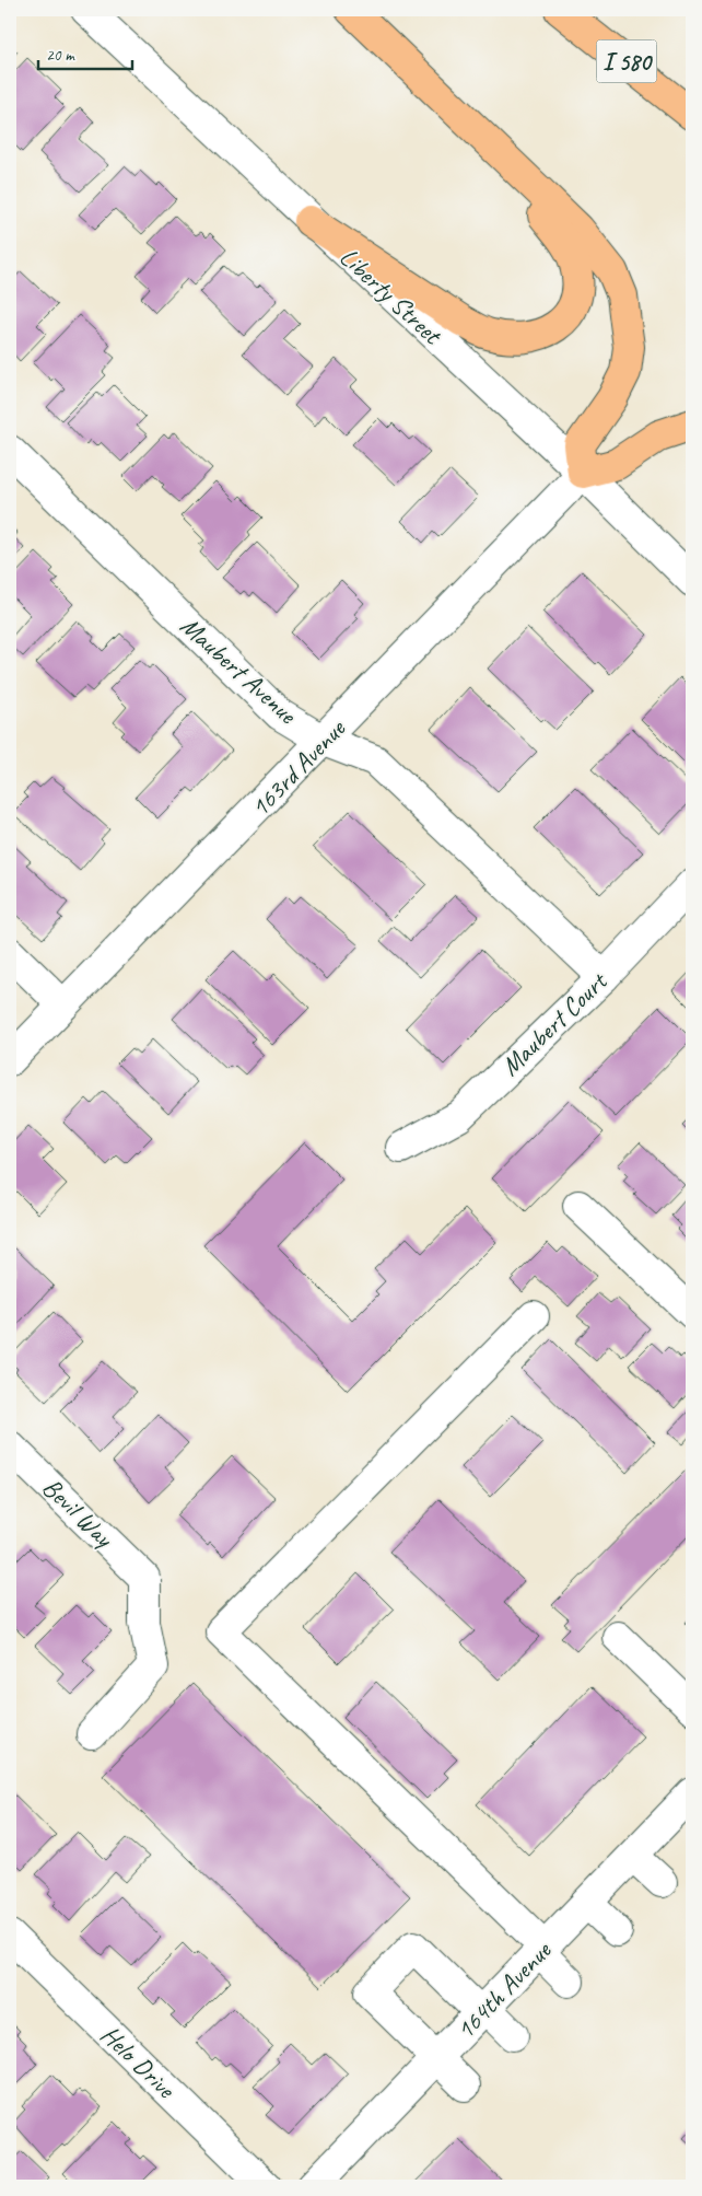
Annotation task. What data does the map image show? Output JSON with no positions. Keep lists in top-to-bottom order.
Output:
{
  "streets": {
    "highway": ["I 580"],
    "street": [
      "Liberty Street",
      "Maubert Avenue",
      "163rd Avenue",
      "Maubert Court",
      "Bevil Way",
      "164th Avenue",
      "Helo Drive"
    ]
  },
  "crossings": [
    ["Liberty Street", "163rd Avenue"],
    ["Maubert Avenue", "163rd Avenue"],
    ["Maubert Avenue", "Maubert Court"]
  ],
  "scale_bar": "20 m"
}
